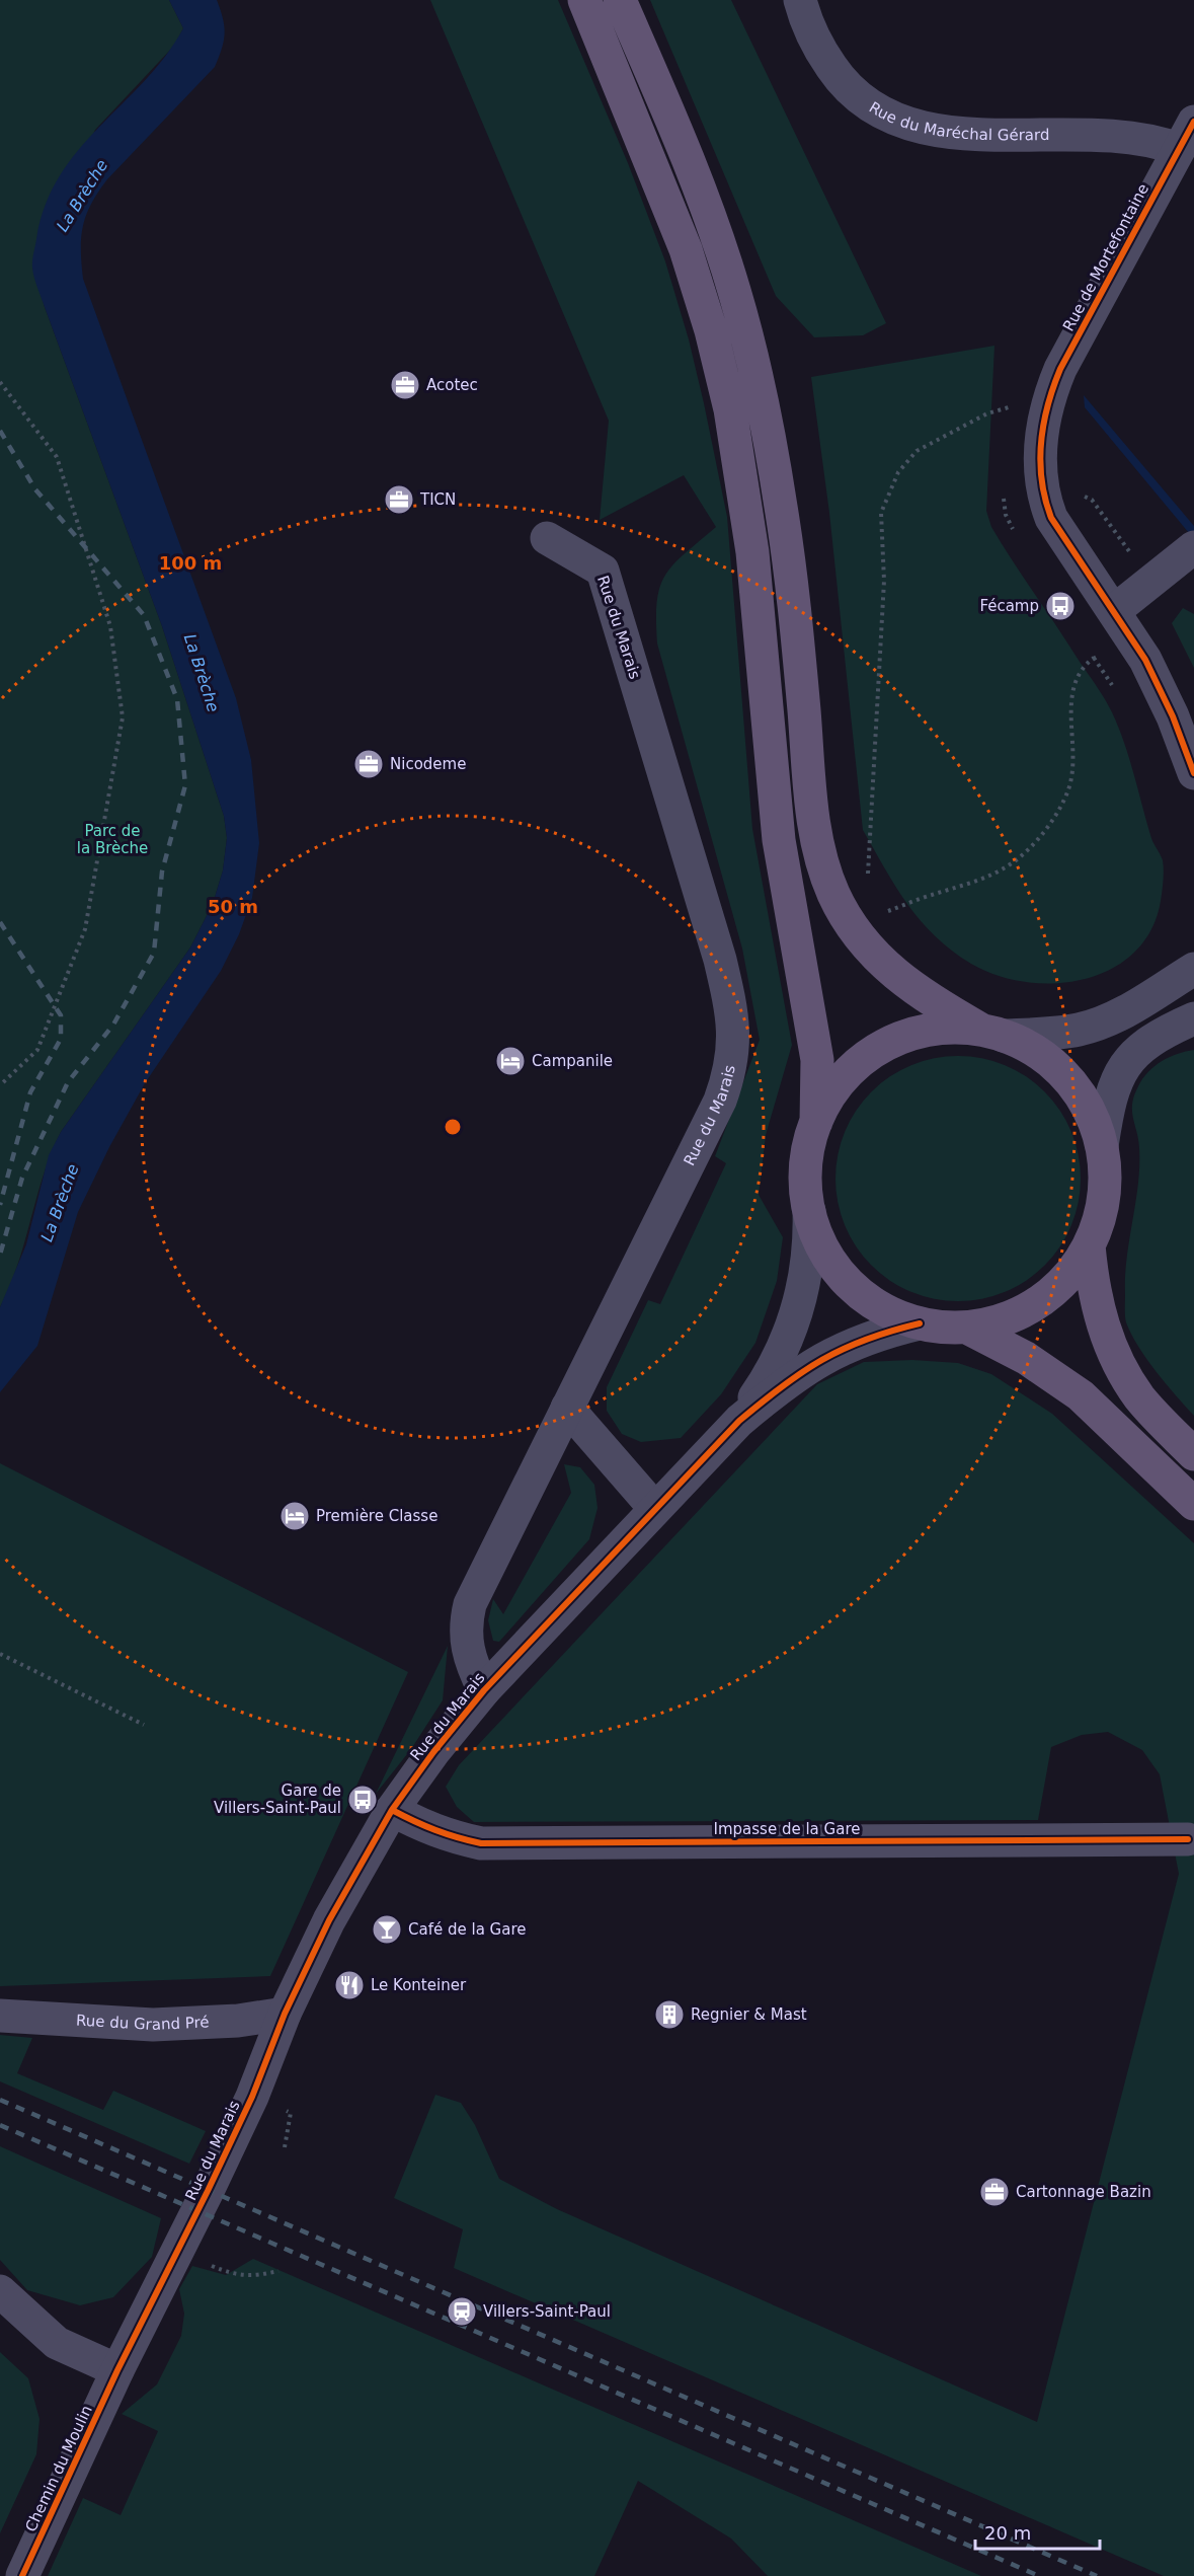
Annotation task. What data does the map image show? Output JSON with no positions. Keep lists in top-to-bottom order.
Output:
{
  "streets": {
    "street": [
      "Rue du Maréchal Gérard",
      "Rue de Mortefontaine",
      "Rue du Marais",
      "Impasse de la Gare",
      "Rue du Grand Pré",
      "Chemin du Moulin"
    ]
  },
  "crossings": [
    ["Rue du Maréchal Gérard", "Rue de Mortefontaine"],
    ["Rue du Marais", "Impasse de la Gare"],
    ["Rue du Marais", "Rue du Grand Pré"],
    ["Rue du Marais", "Chemin du Moulin"]
  ],
  "water": ["La Brèche"],
  "parks": ["Parc de la Brèche"],
  "places": {
    "office": [
      "Acotec",
      "TICN",
      "Nicodeme",
      "Cartonnage Bazin"
    ],
    "bus stop": ["Fécamp", "Gare de Villers-Saint-Paul"],
    "hotel": ["Campanile", "Première Classe"],
    "bar": ["Café de la Gare"],
    "restaurant": ["Le Konteiner"],
    "building": ["Regnier & Mast"],
    "station": ["Villers-Saint-Paul"]
  },
  "scale_bar": "20 m",
  "rings": ["100 m", "50 m"]
}
